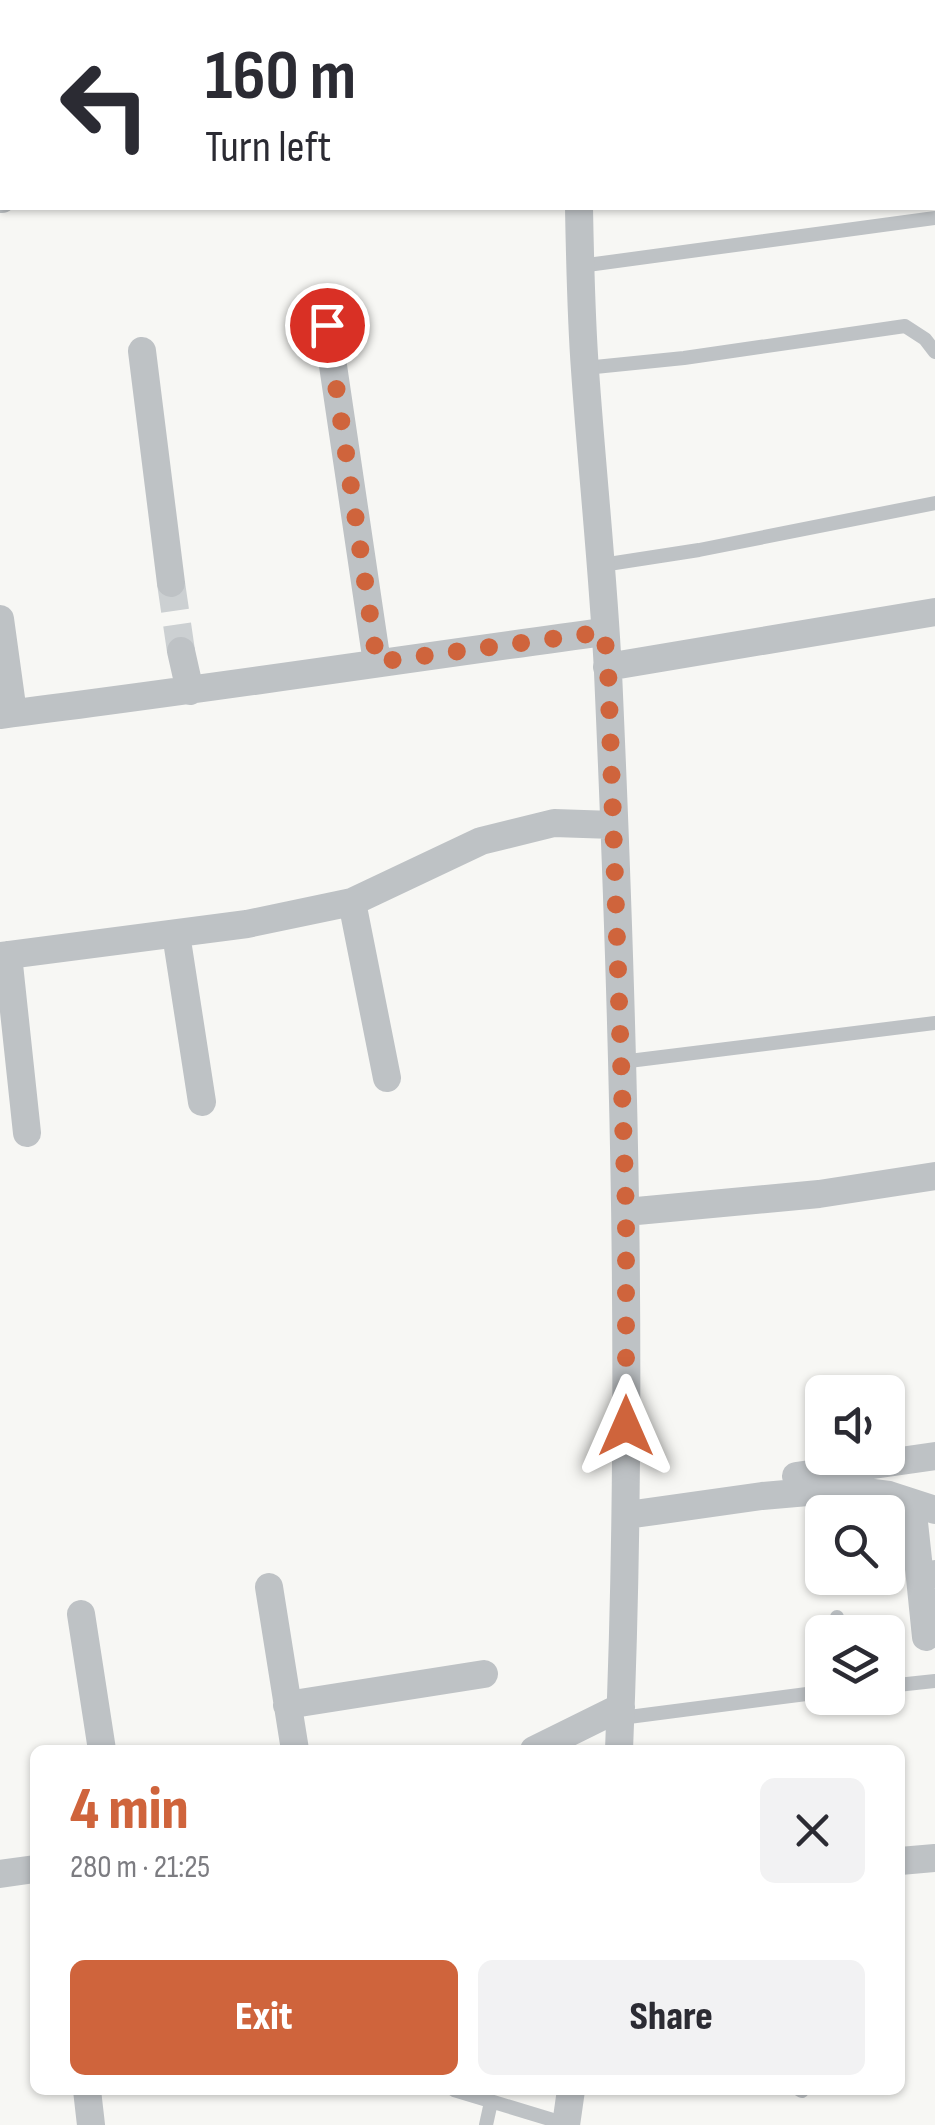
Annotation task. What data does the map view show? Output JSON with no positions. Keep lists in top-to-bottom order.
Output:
{
  "page": {
    "turn": ["160 m", "Turn left"],
    "heading": ["4 min", "280 m · 21:25"],
    "buttons": ["Exit", "Share"]
  }
}
